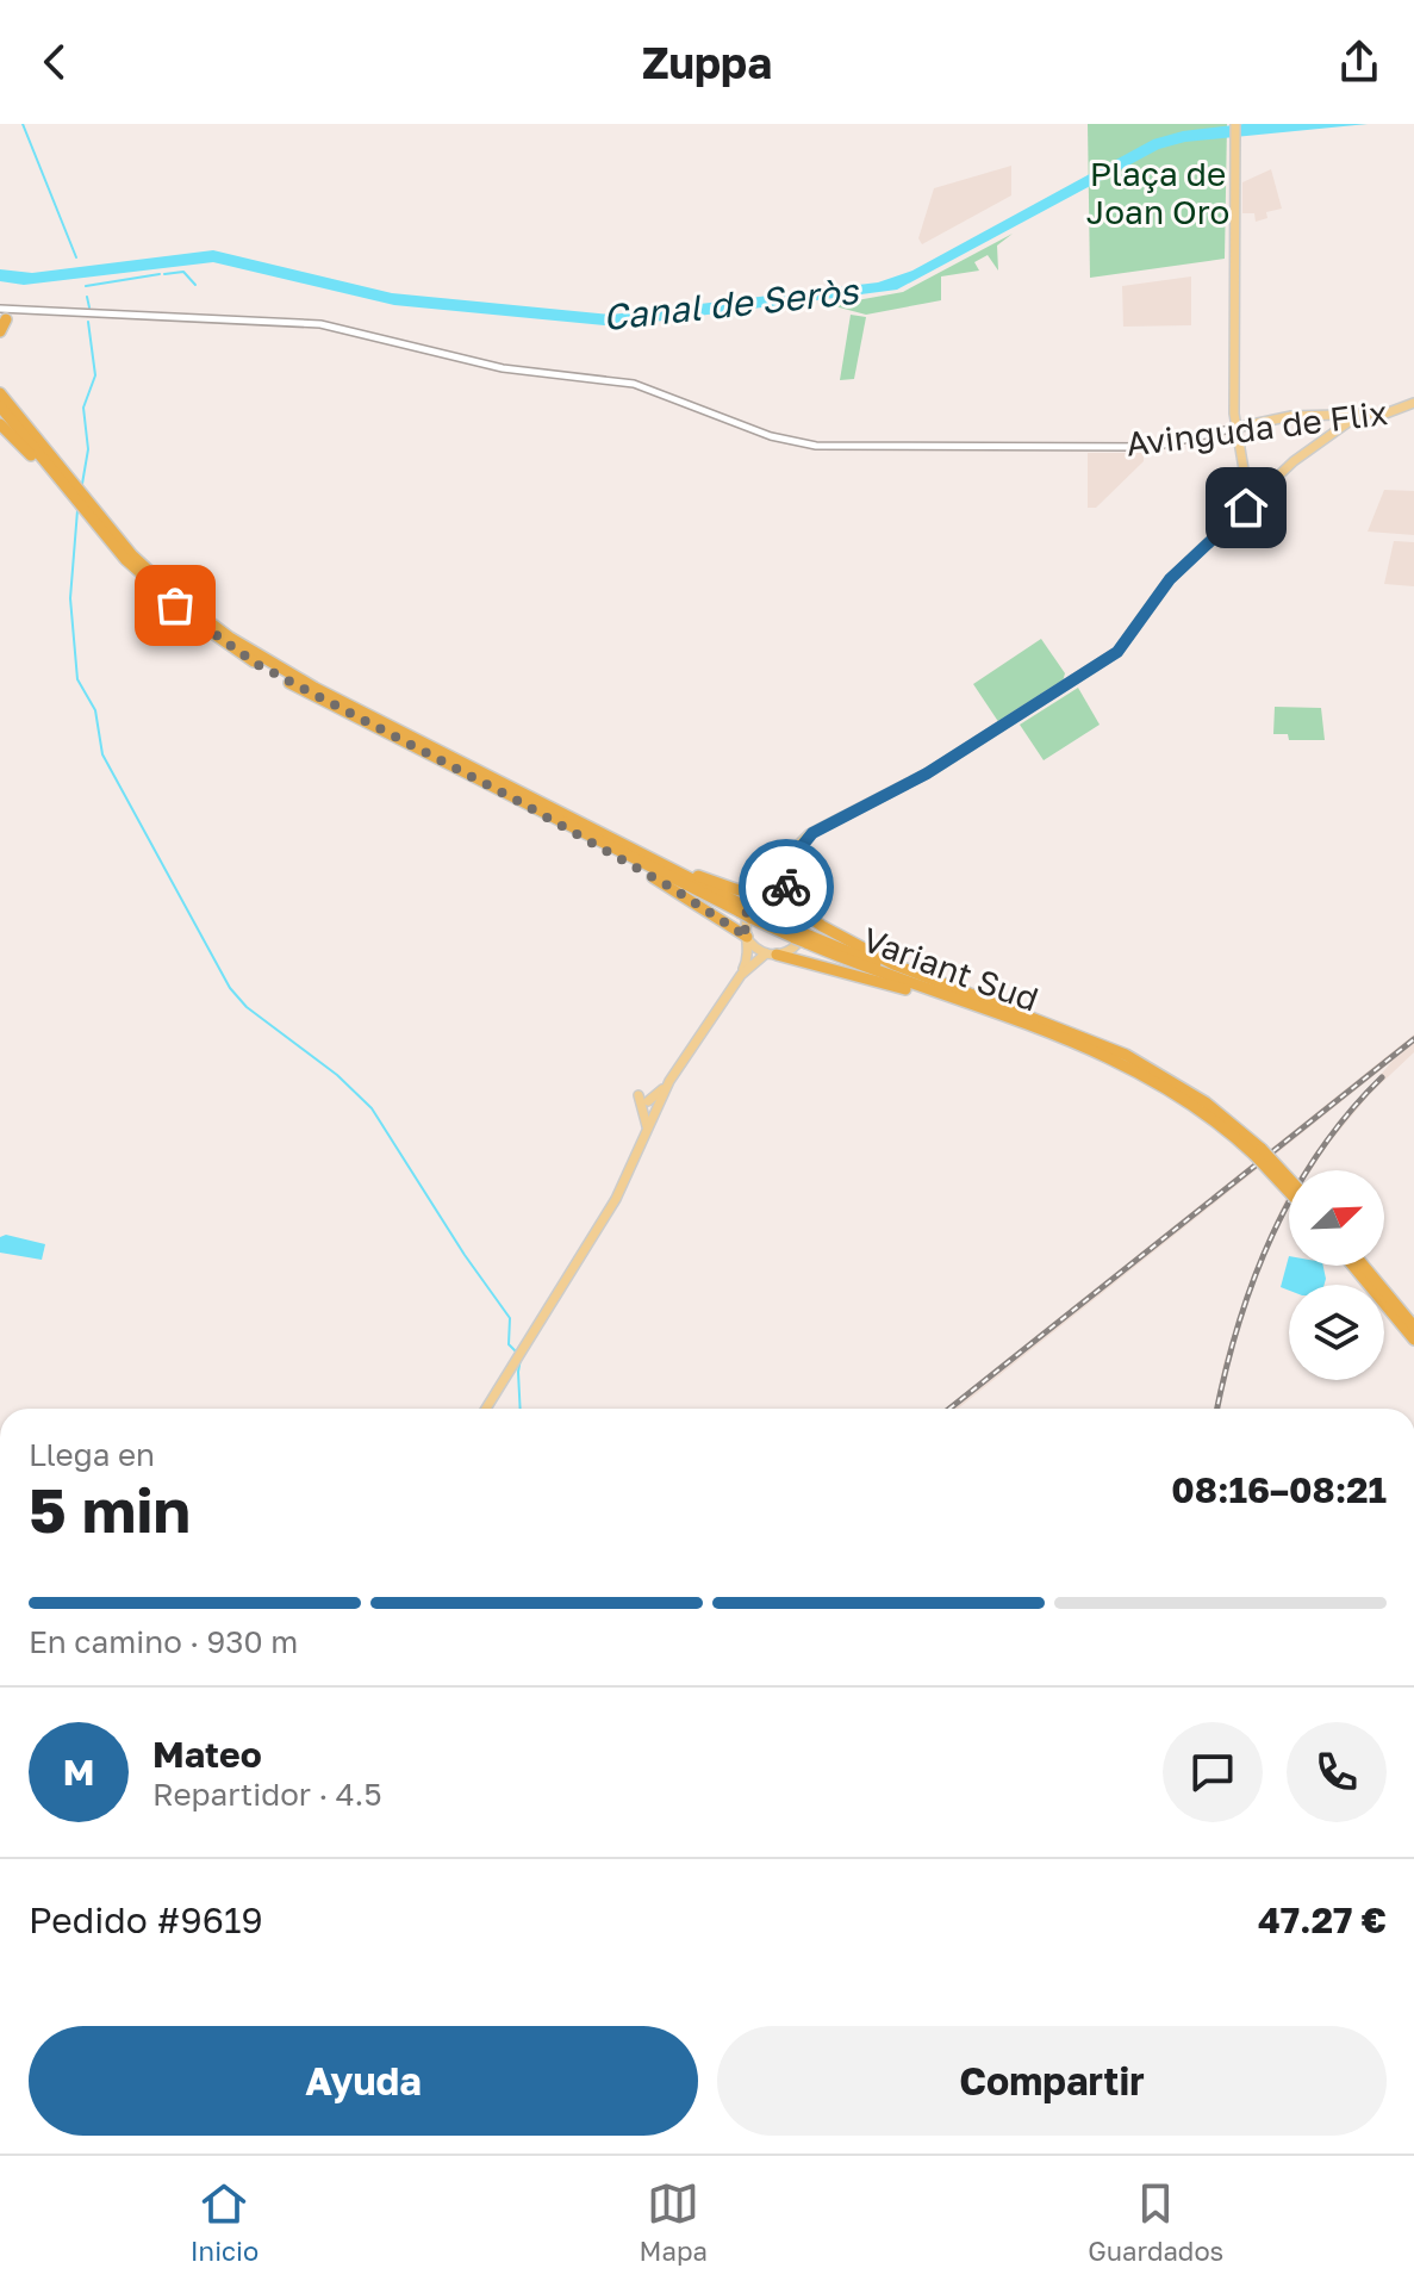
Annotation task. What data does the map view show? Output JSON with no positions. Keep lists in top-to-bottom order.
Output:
{
  "streets": {
    "highway": ["Variant Sud"],
    "main road": ["Avinguda de Flix"]
  },
  "water": ["Canal de Seròs"],
  "parks": ["Plaça de Joan Oro"],
  "north": "top right",
  "page": {
    "header": "Zuppa",
    "heading": ["5 min", "Llega en", "08:16–08:21"],
    "panel": [
      "Mateo",
      "Repartidor · 4.5",
      "Pedido #9619",
      "47.27 €"
    ],
    "bar": "En camino · 930 m",
    "round": "M",
    "buttons": ["Ayuda", "Compartir"],
    "tabs": ["Inicio", "Mapa", "Guardados"]
  }
}
